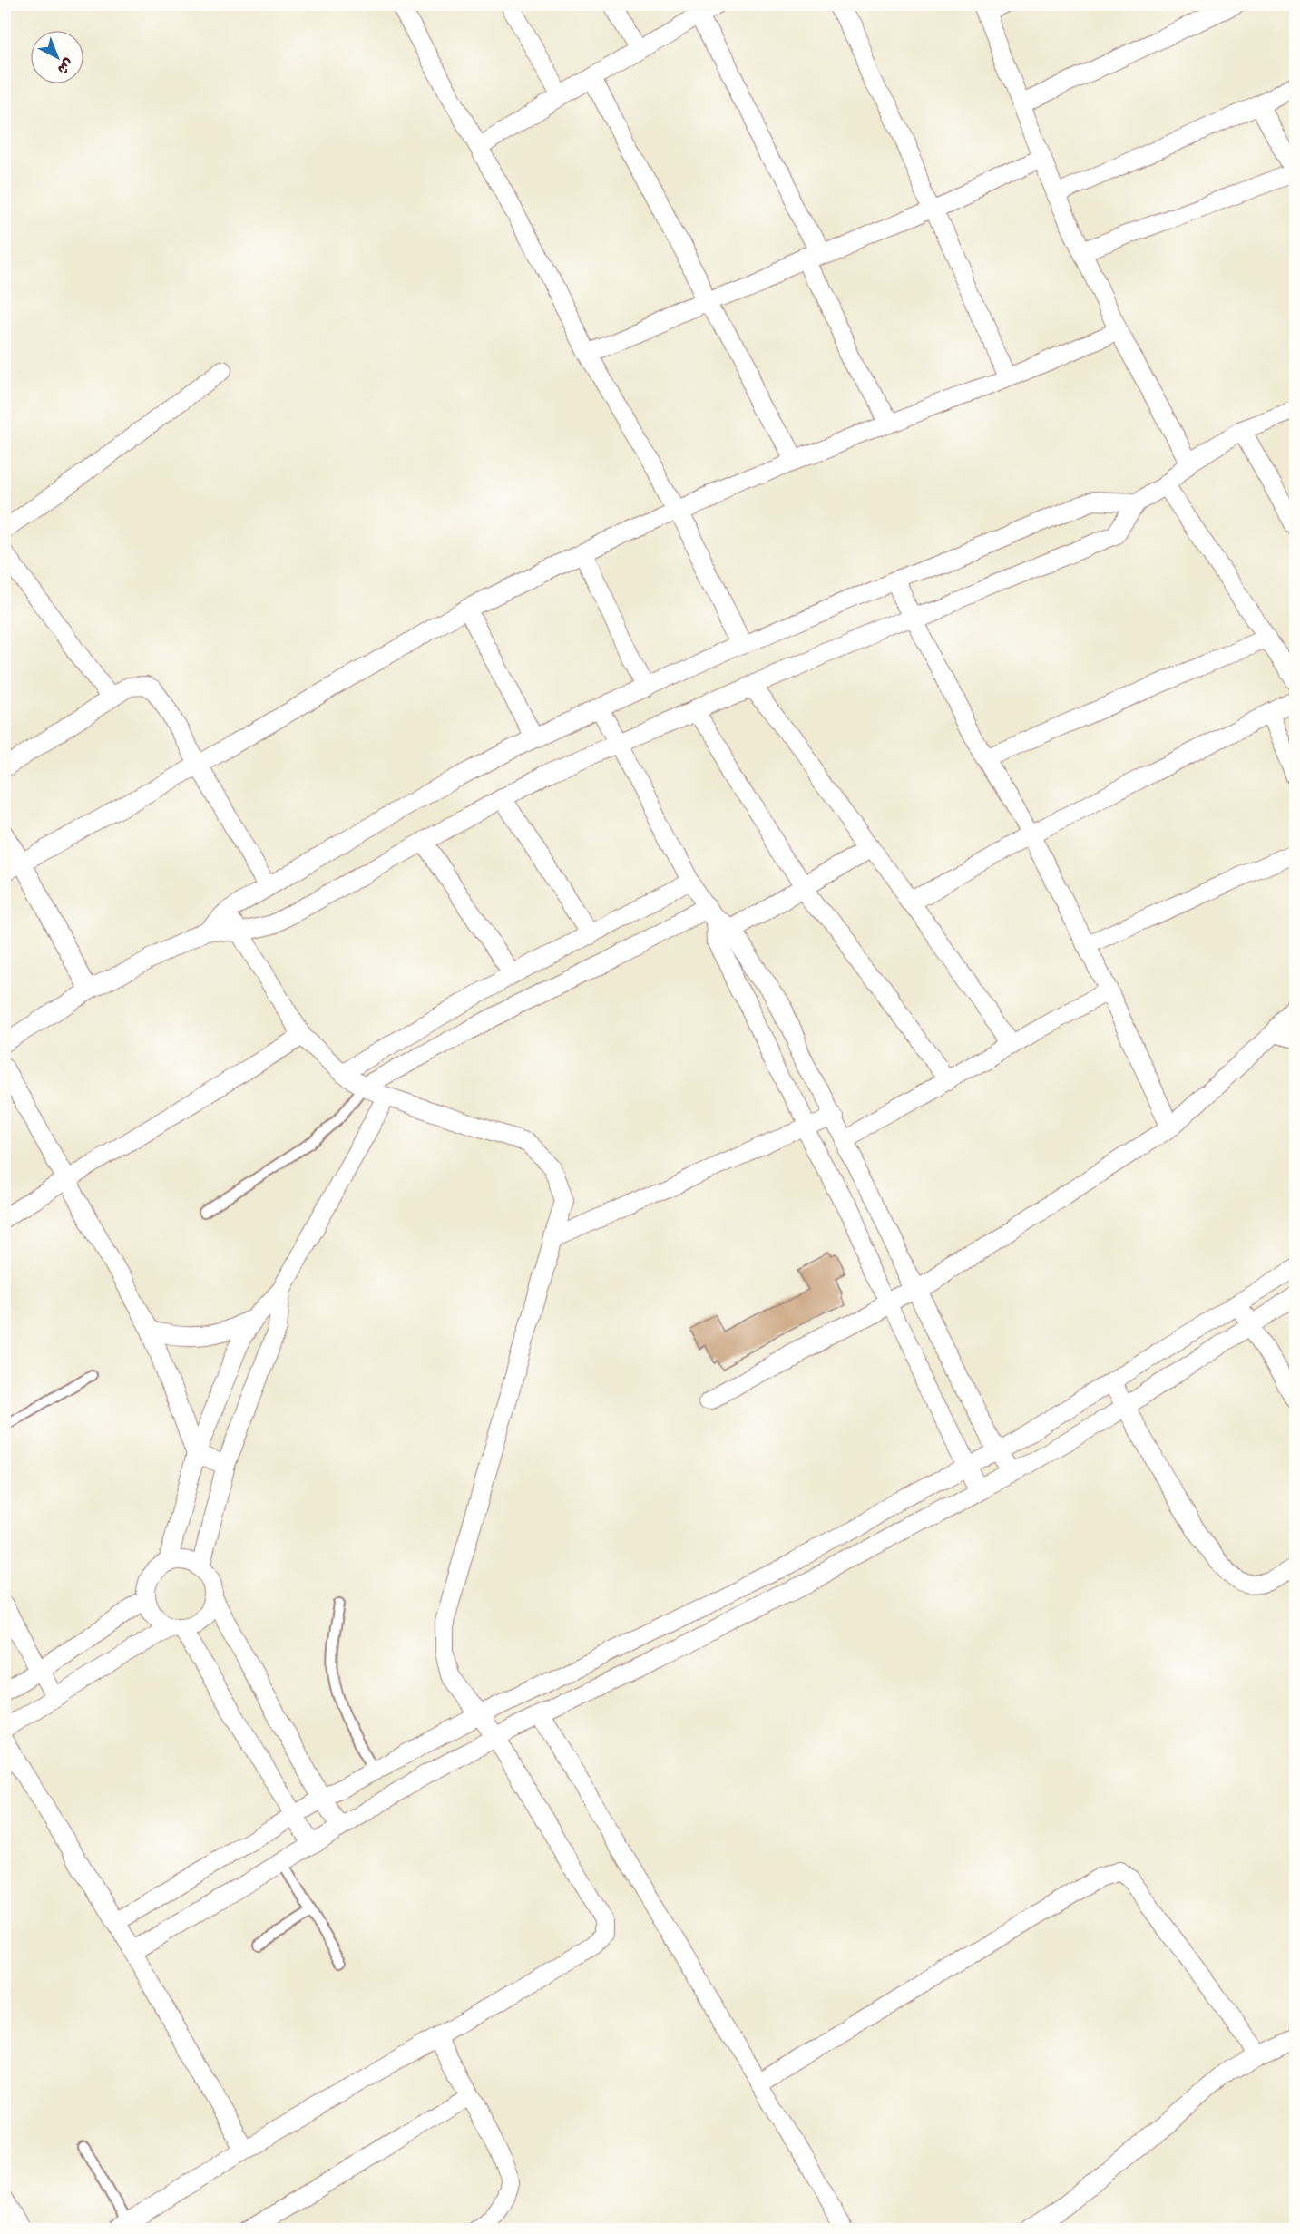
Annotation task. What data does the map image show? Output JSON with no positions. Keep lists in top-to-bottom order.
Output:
{
  "north": "bottom right"
}
